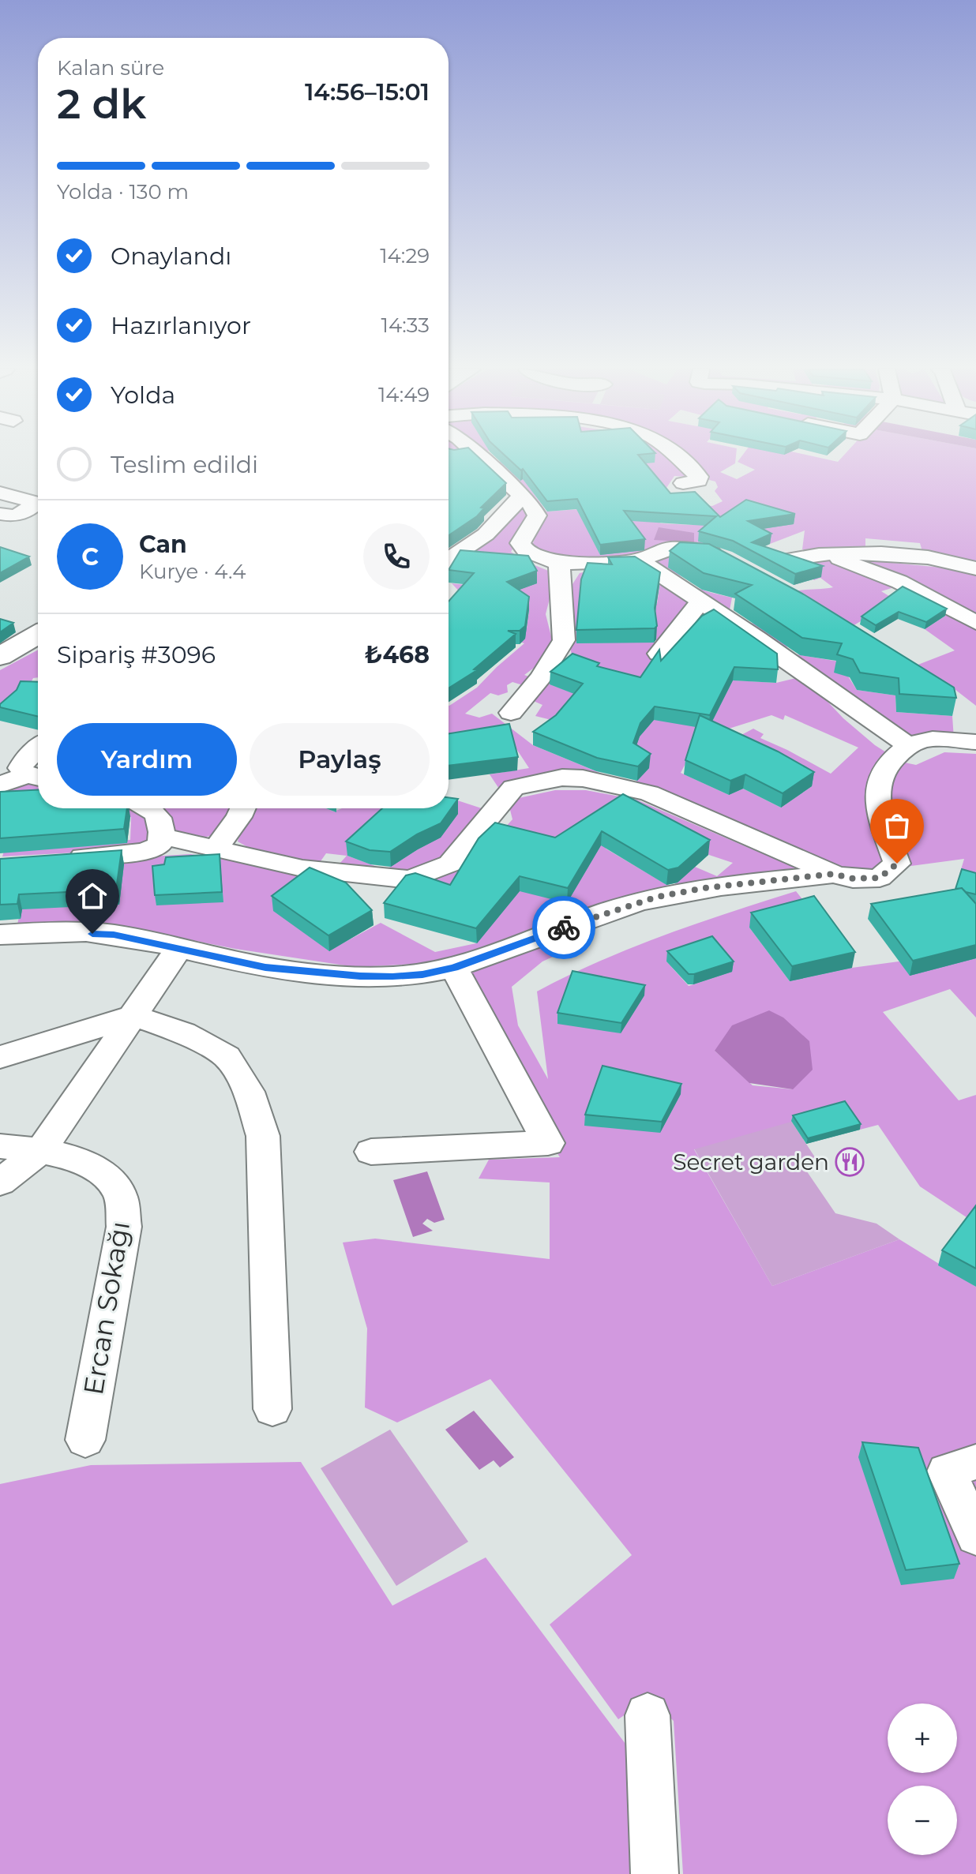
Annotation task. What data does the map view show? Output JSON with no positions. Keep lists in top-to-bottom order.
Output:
{
  "streets": {
    "street": ["Ercan Sokağı"]
  },
  "places": {
    "restaurant": ["Secret garden"]
  },
  "page": {
    "heading": ["2 dk", "Kalan süre", "14:56–15:01"],
    "panel": [
      "Can",
      "Kurye · 4.4",
      "Sipariş #3096",
      "₺468"
    ],
    "bar": "Yolda · 130 m",
    "list": [
      ["Onaylandı", "14:29"],
      ["Hazırlanıyor", "14:33"],
      ["Yolda", "14:49"],
      "Teslim edildi"
    ],
    "round": "C",
    "buttons": ["Yardım", "Paylaş"],
    "map_buttons": ["+", "−"]
  }
}
